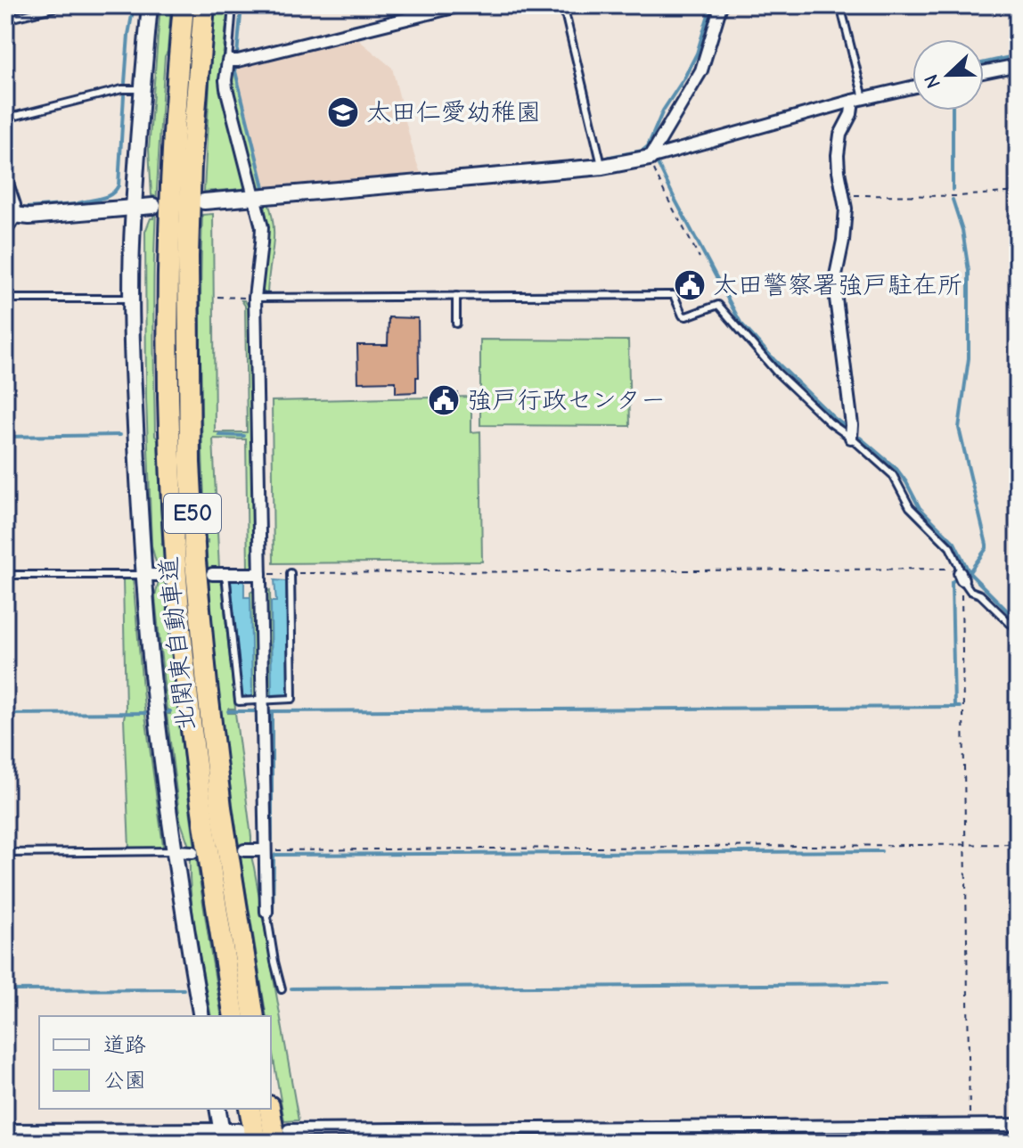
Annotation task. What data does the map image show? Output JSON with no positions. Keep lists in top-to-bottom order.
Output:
{
  "streets": {
    "highway": ["E50", "北関東自動車道"]
  },
  "places": {
    "school or university": ["太田仁愛幼稚園"],
    "public building": ["太田警察署強戸駐在所", "強戸行政センター"]
  },
  "legend": ["道路", "公園"],
  "north": "left"
}
